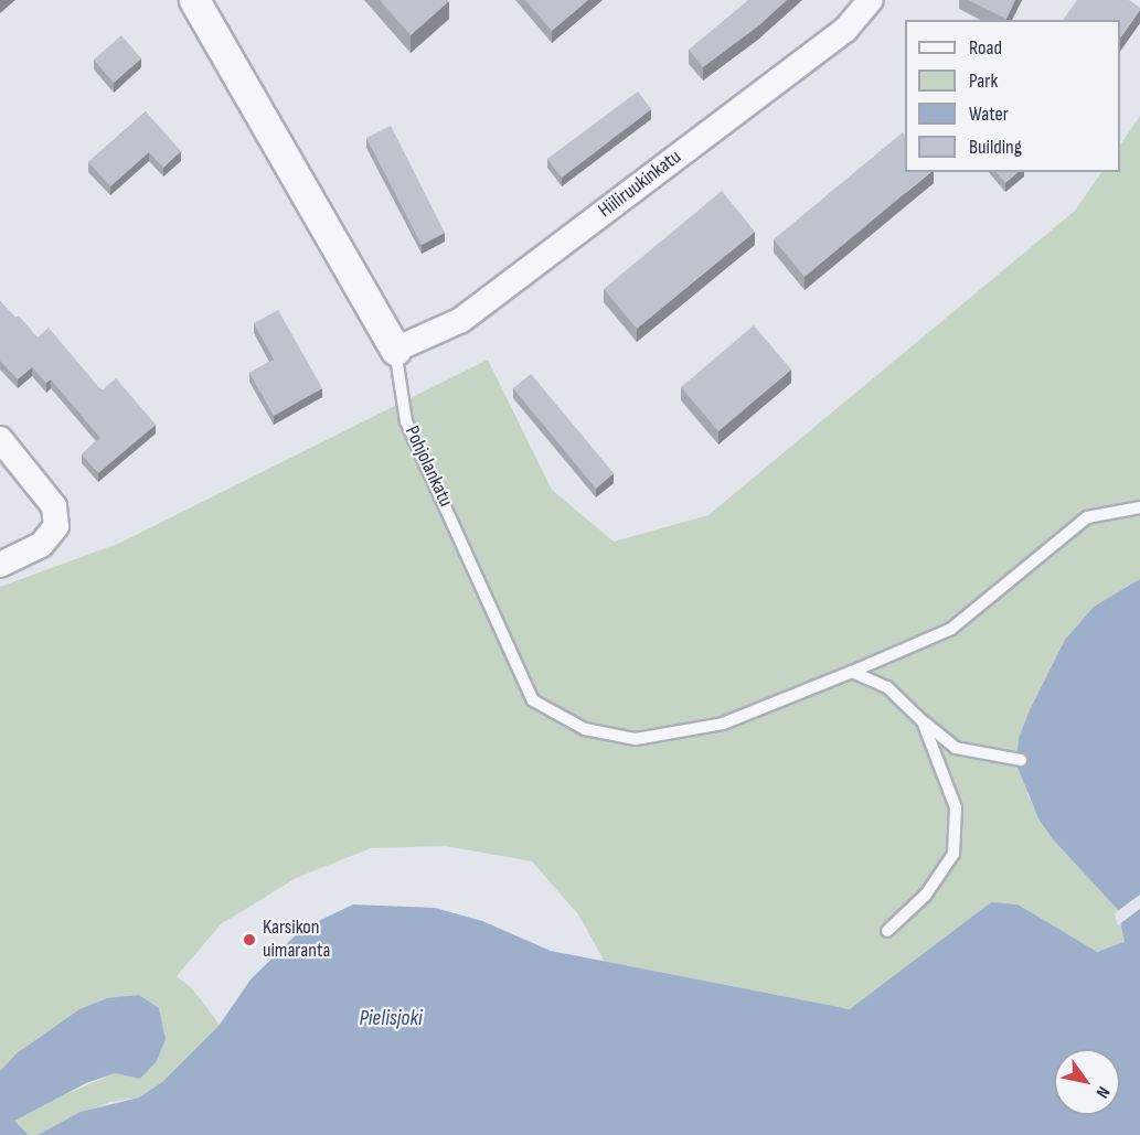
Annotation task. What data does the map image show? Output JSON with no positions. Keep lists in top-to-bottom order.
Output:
{
  "streets": {
    "street": ["Hiiliruukinkatu", "Pohjolankatu"]
  },
  "crossings": [
    ["Hiiliruukinkatu", "Pohjolankatu"]
  ],
  "water": ["Pielisjoki"],
  "places": ["Karsikon uimaranta"],
  "legend": [
    "Road",
    "Park",
    "Water",
    "Building"
  ],
  "north": "bottom right"
}
